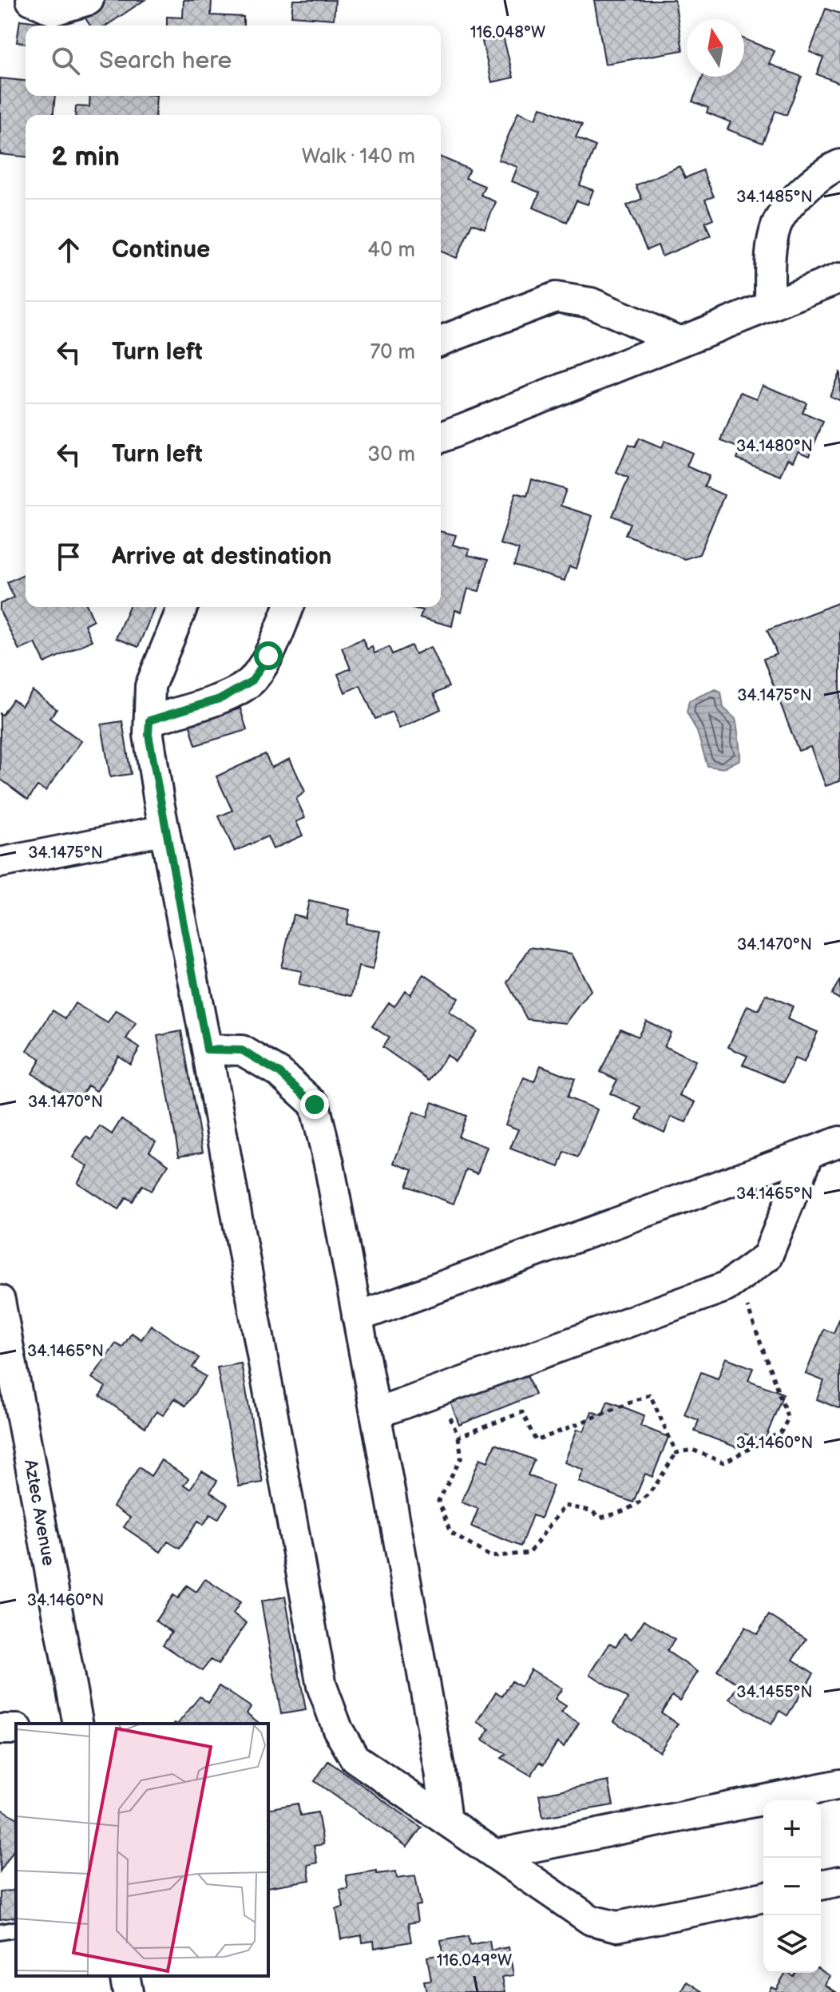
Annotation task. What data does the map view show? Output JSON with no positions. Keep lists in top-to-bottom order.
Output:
{
  "streets": {
    "street": ["Aztec Avenue"]
  },
  "north": "top",
  "page": {
    "search": "Search here",
    "heading": ["2 min", "Walk · 140 m"],
    "list": [
      ["Continue", "40 m"],
      ["Turn left", "70 m"],
      ["Turn left", "30 m"],
      "Arrive at destination"
    ],
    "map_buttons": ["+", "−"]
  },
  "coordinates": [
    "116.048°W",
    "34.1485°N",
    "34.1480°N",
    "34.1475°N",
    "34.1470°N",
    "34.1465°N",
    "34.1460°N",
    "34.1455°N",
    "116.049°W"
  ]
}
